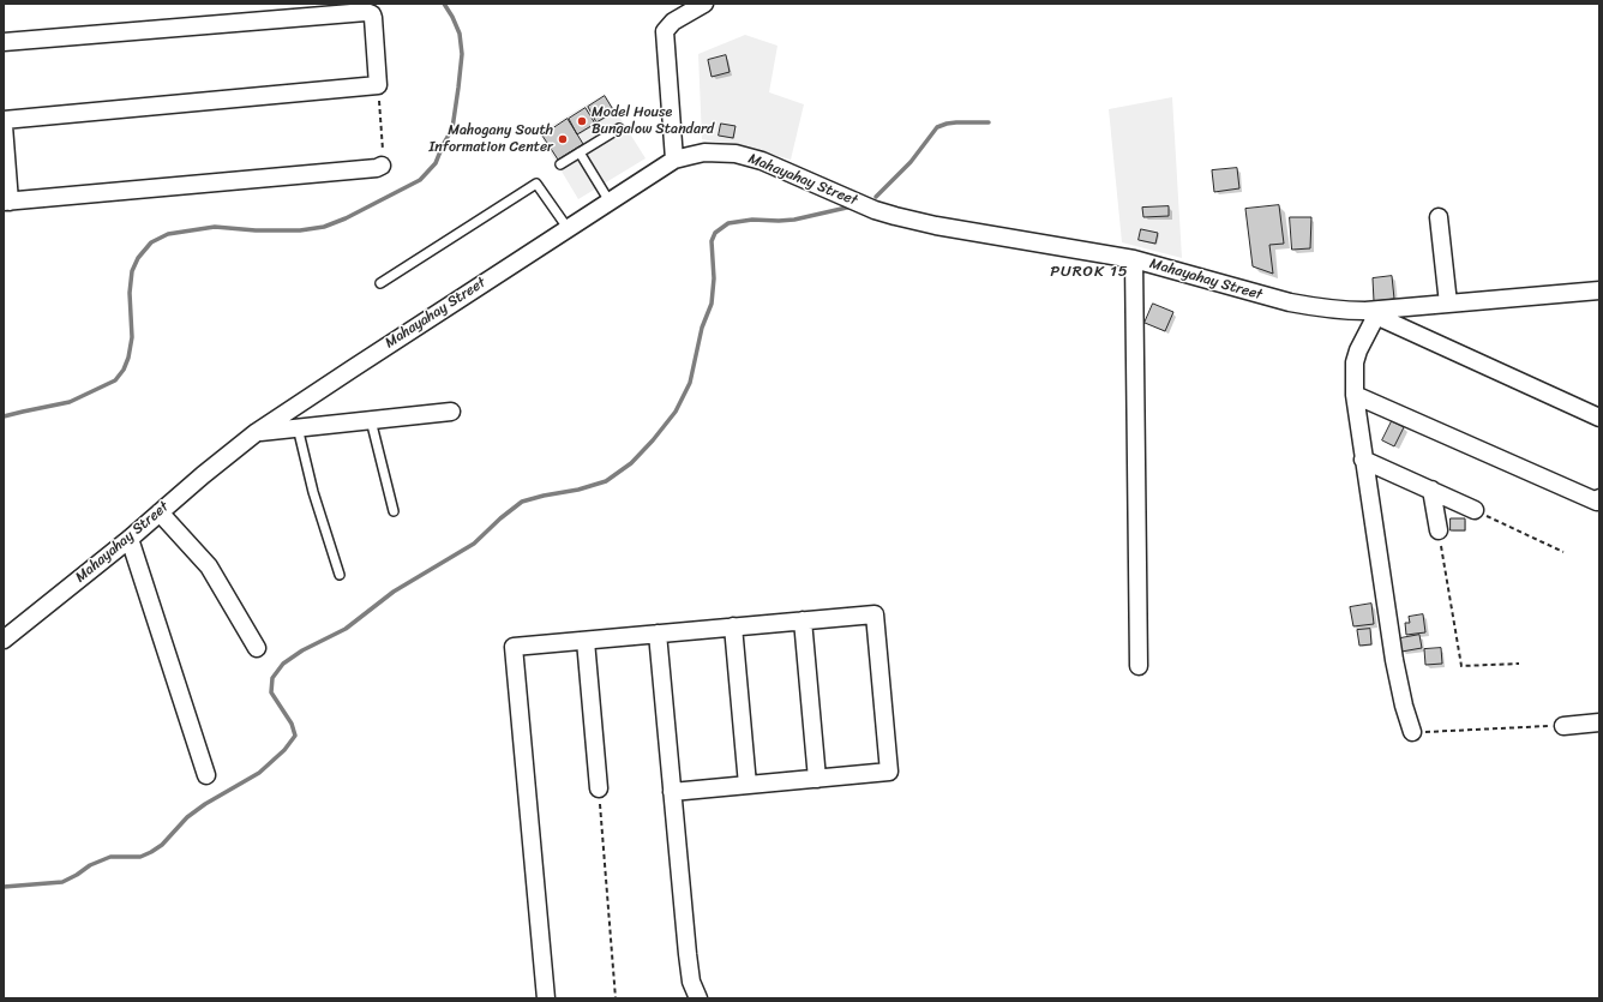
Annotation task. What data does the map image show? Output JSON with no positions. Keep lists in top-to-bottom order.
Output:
{
  "streets": {
    "street": ["Mahayahay Street"]
  },
  "districts": ["PUROK 15"],
  "places": ["Model House Bungalow Standard", "Mahogany South Information Center"]
}
